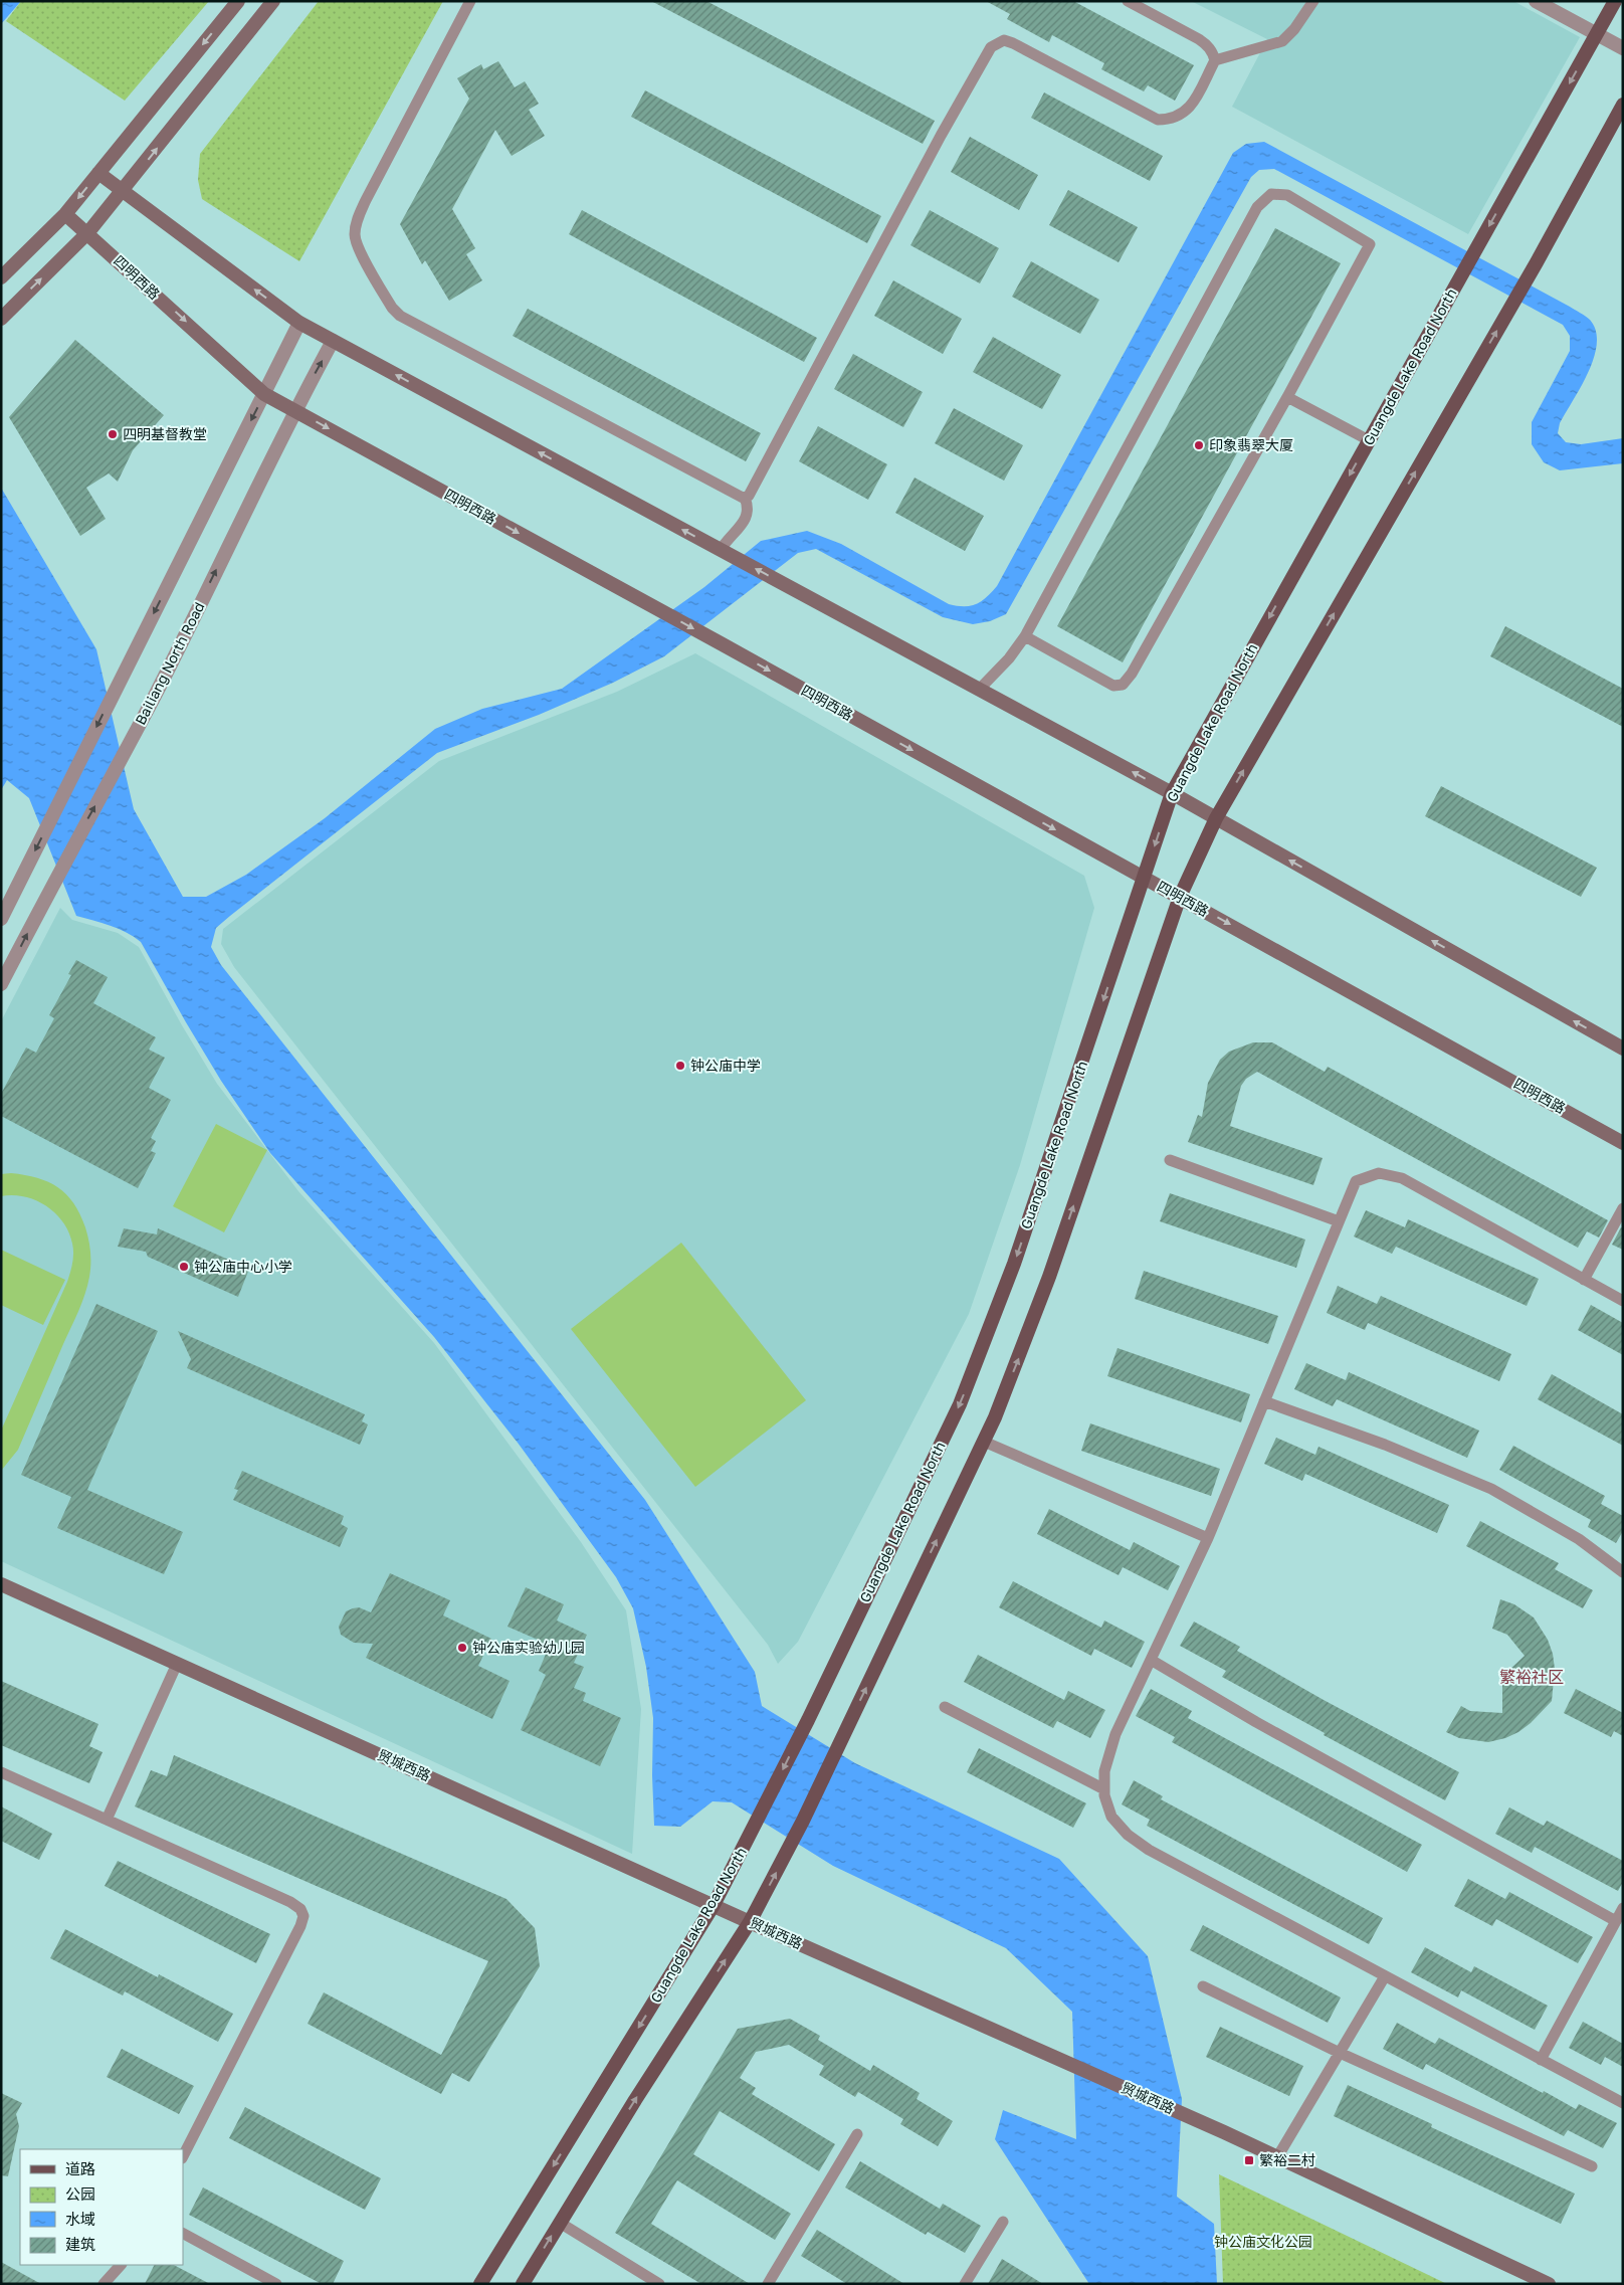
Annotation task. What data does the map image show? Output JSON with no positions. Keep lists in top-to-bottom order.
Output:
{
  "streets": {
    "main road": ["四明西路", "Guangde Lake Road North", "贸城西路"],
    "street": ["Bailiang North Road"]
  },
  "crossings": [
    ["四明西路", "Guangde Lake Road North"],
    ["四明西路", "Bailiang North Road"],
    ["Guangde Lake Road North", "贸城西路"]
  ],
  "districts": ["繁裕社区"],
  "parks": ["钟公庙文化公园"],
  "places": {
    "other": [
      "四明基督教堂",
      "印象翡翠大厦",
      "钟公庙中学",
      "钟公庙中心小学",
      "钟公庙实验幼儿园"
    ],
    "transit": ["繁裕二村"]
  },
  "legend": [
    "道路",
    "公园",
    "水域",
    "建筑"
  ]
}
